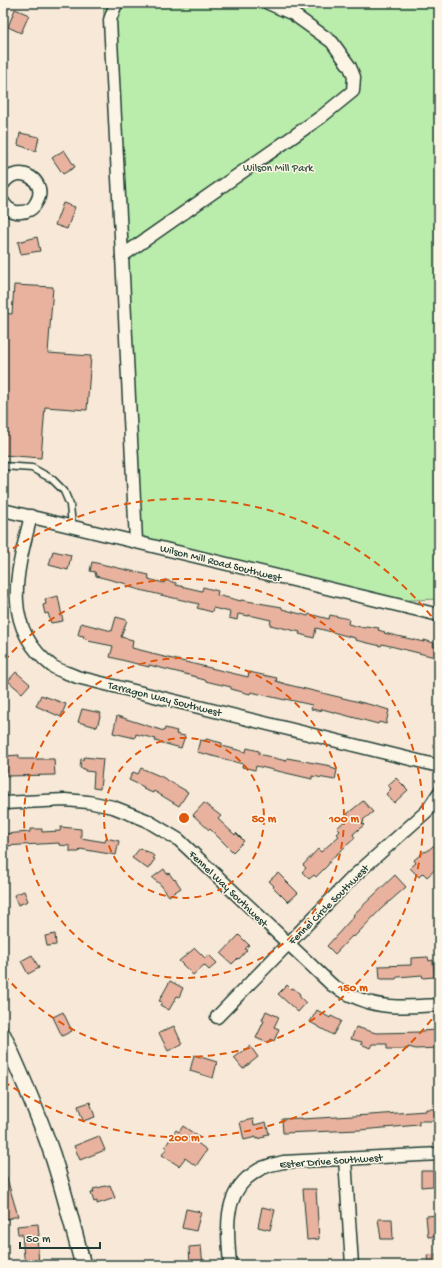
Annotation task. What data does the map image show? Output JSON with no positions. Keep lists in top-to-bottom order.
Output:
{
  "streets": {
    "street": [
      "Wilson Mill Road Southwest",
      "Tarragon Way Southwest",
      "Fennel Way Southwest",
      "Fennel Circle Southwest",
      "Ester Drive Southwest"
    ]
  },
  "crossings": [
    ["Wilson Mill Road Southwest", "Tarragon Way Southwest"],
    ["Fennel Way Southwest", "Fennel Circle Southwest"]
  ],
  "parks": ["Wilson Mill Park"],
  "scale_bar": "50 m",
  "rings": [
    "50 m",
    "100 m",
    "150 m",
    "200 m"
  ]
}
